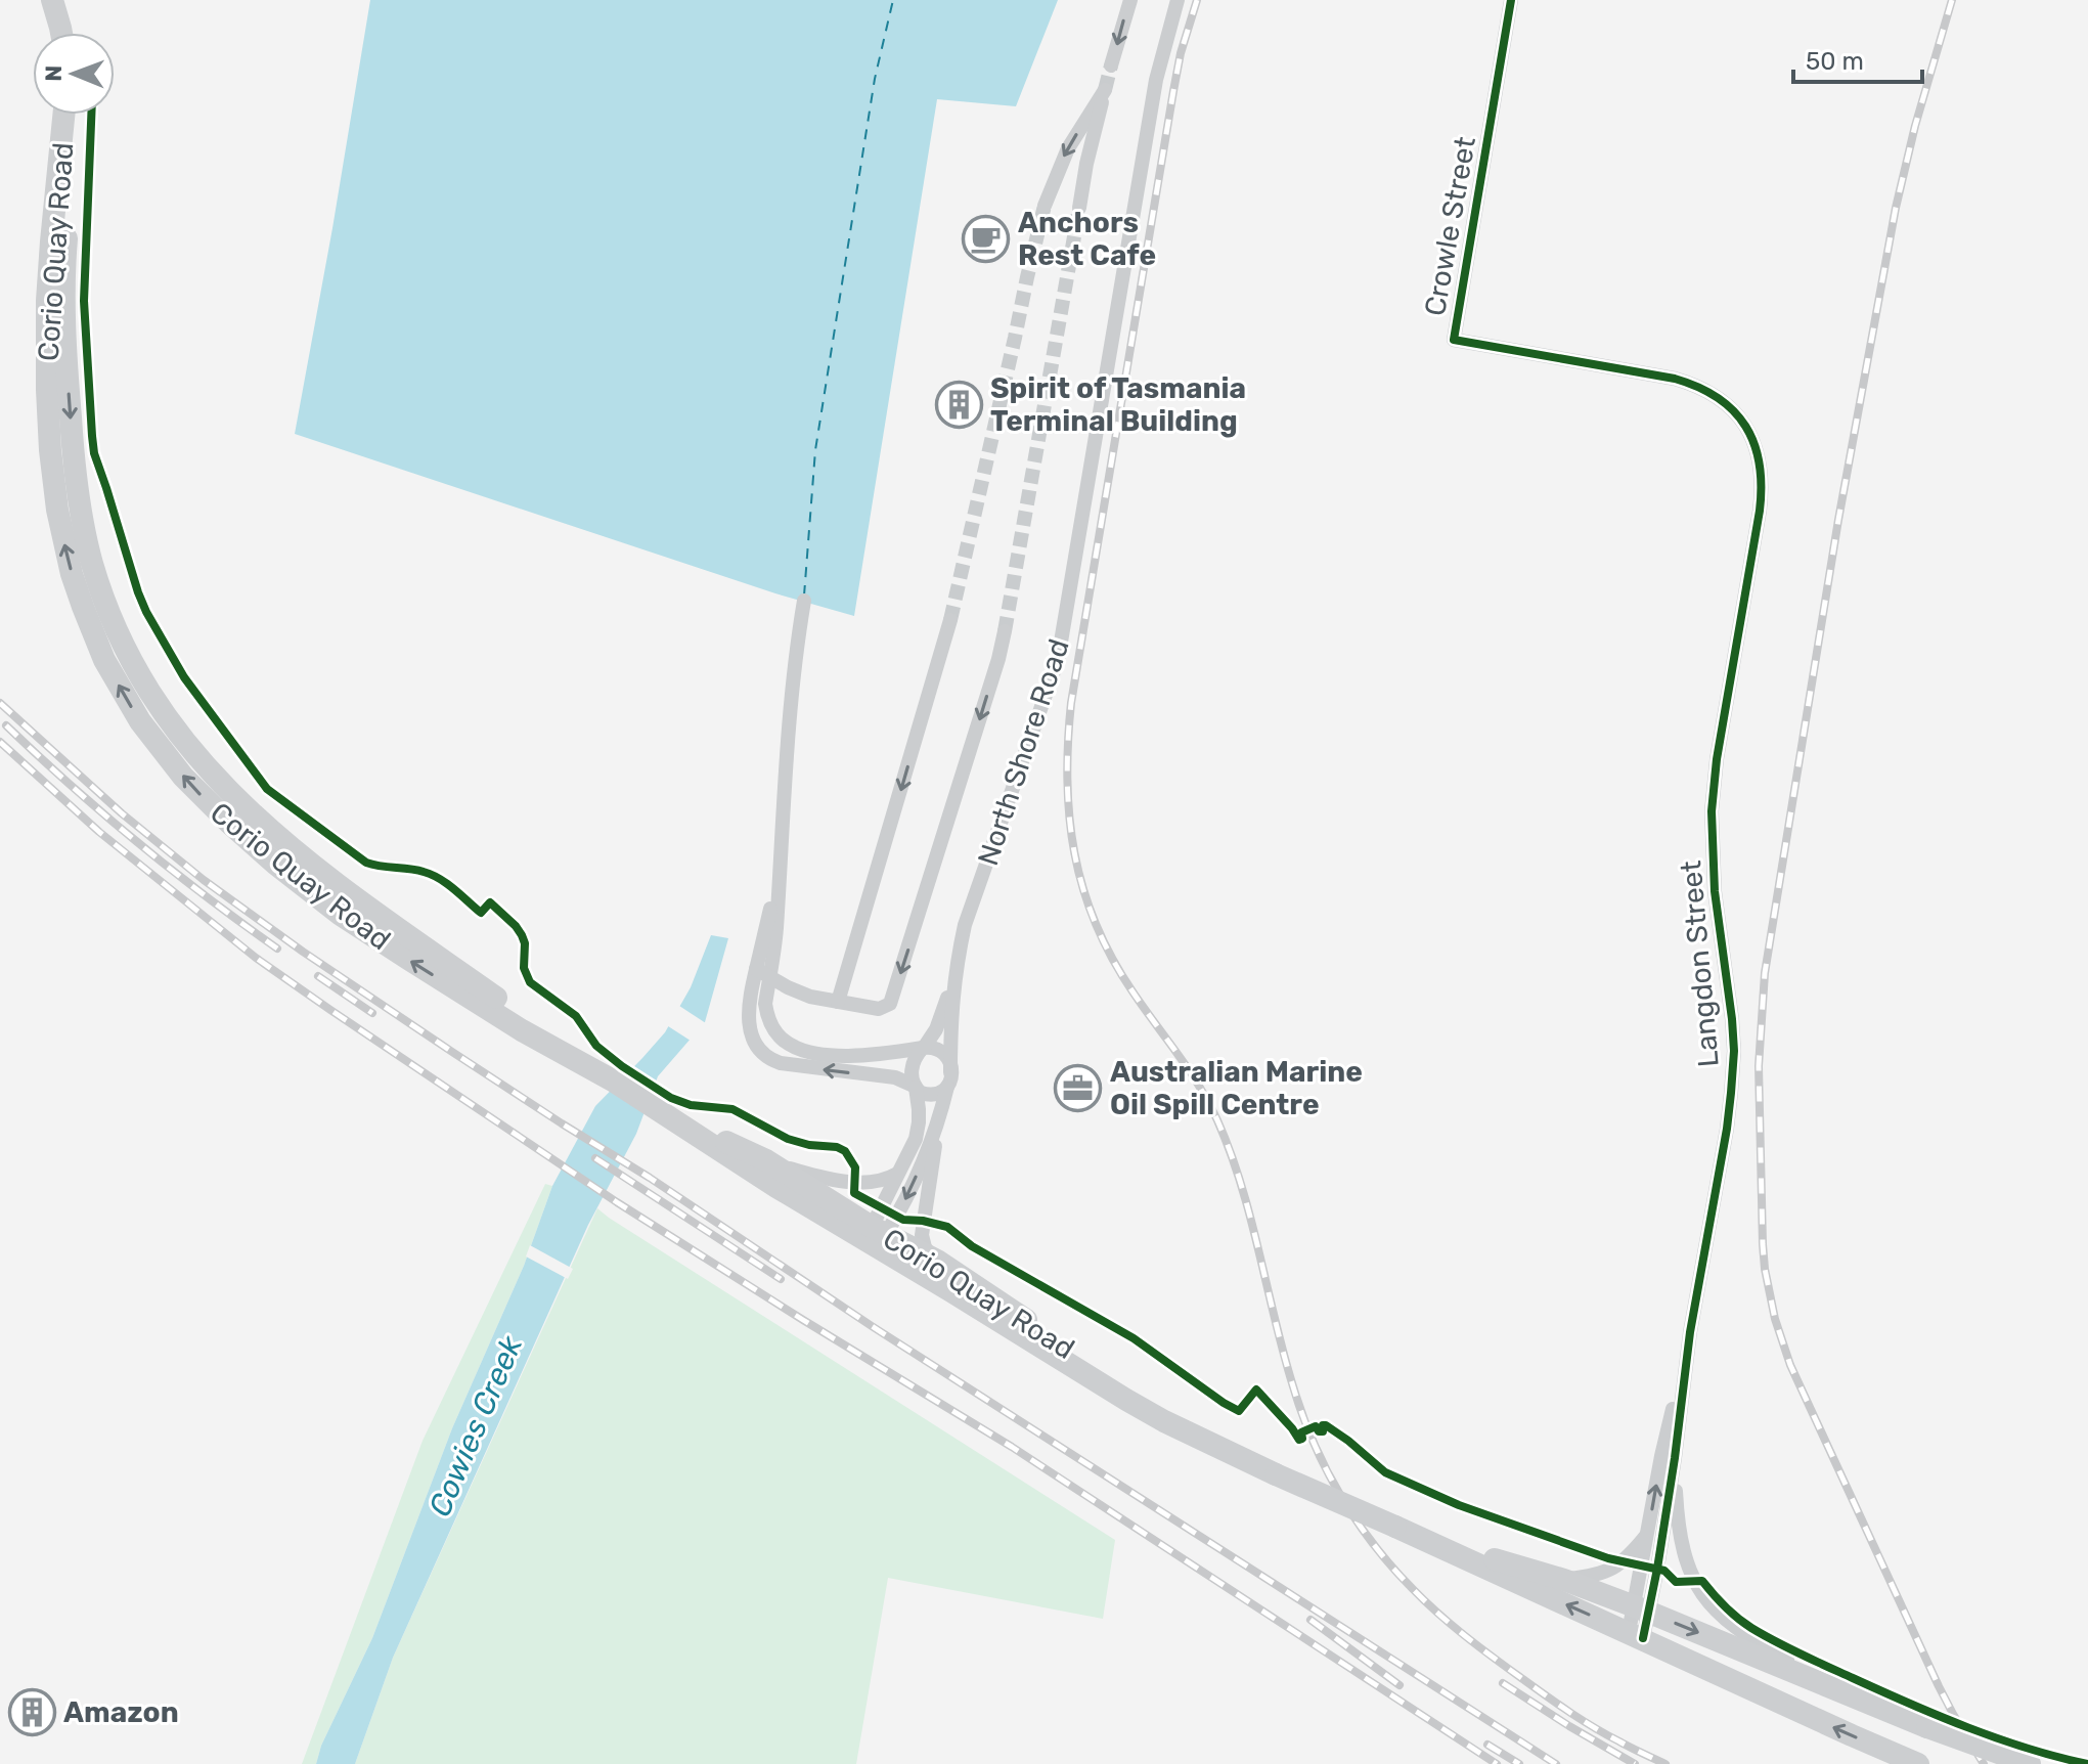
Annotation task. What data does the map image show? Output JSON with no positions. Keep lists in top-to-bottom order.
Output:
{
  "streets": {
    "main road": ["Corio Quay Road"],
    "street": ["Crowle Street", "North Shore Road", "Langdon Street"]
  },
  "crossings": [
    ["Crowle Street", "Langdon Street"],
    ["Corio Quay Road", "North Shore Road"],
    ["Corio Quay Road", "Langdon Street"]
  ],
  "water": ["Cowies Creek"],
  "places": {
    "cafe": ["Anchors Rest Cafe"],
    "building": ["Spirit of Tasmania Terminal Building", "Amazon"],
    "office": ["Australian Marine Oil Spill Centre"]
  },
  "scale_bar": "50 m",
  "north": "left"
}
